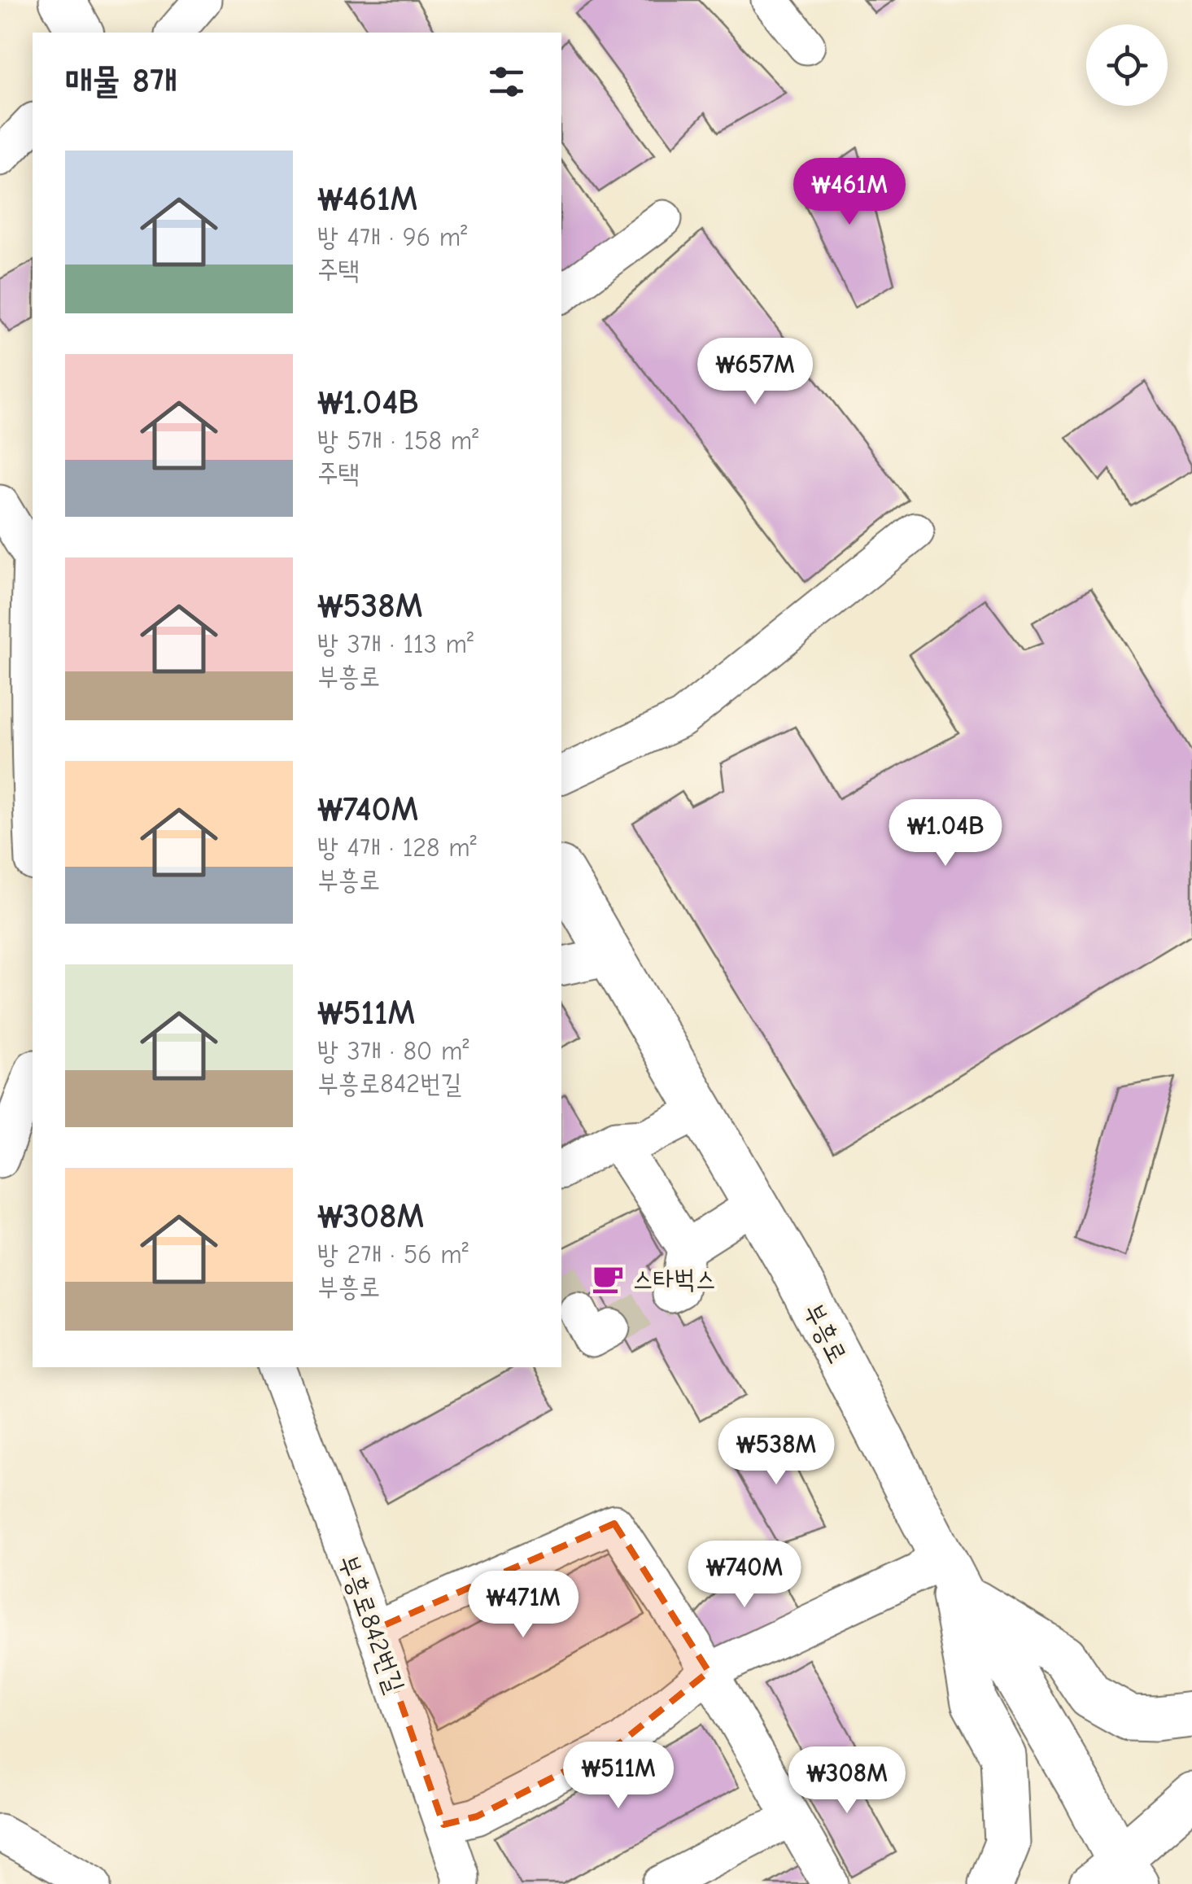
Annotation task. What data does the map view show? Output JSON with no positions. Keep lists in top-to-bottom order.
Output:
{
  "streets": {
    "main road": ["부흥로"],
    "street": ["부흥로842번길"]
  },
  "places": {
    "cafe": ["스타벅스"]
  },
  "page": {
    "heading": "매물 8개",
    "list": [
      {
        "name": "₩461M",
        "note": "방 4개 · 96 m² · 주택"
      },
      {
        "name": "₩1.04B",
        "note": "방 5개 · 158 m² · 주택"
      },
      {
        "name": "₩538M",
        "note": "방 3개 · 113 m² · 부흥로"
      },
      {
        "name": "₩740M",
        "note": "방 4개 · 128 m² · 부흥로"
      },
      {
        "name": "₩511M",
        "note": "방 3개 · 80 m² · 부흥로842번길"
      },
      {
        "name": "₩308M",
        "note": "방 2개 · 56 m² · 부흥로"
      }
    ],
    "price": [
      "₩461M",
      "₩657M",
      "₩1.04B",
      "₩538M",
      "₩740M",
      "₩471M",
      "₩511M",
      "₩308M"
    ]
  }
}
